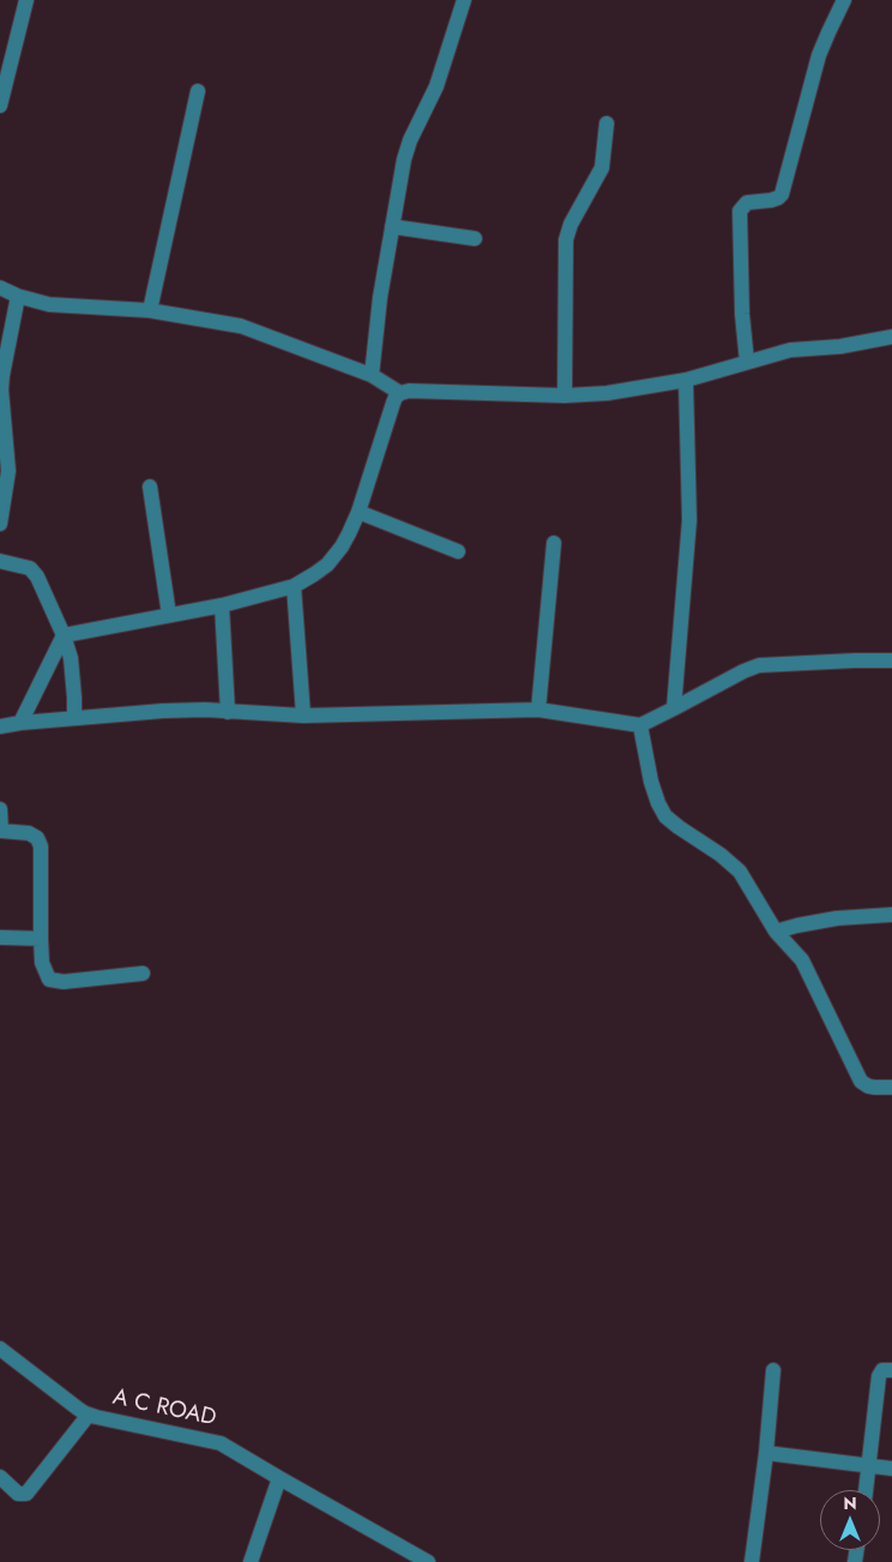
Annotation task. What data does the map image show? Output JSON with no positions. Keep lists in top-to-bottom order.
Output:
{
  "streets": {
    "street": ["A C ROAD"]
  },
  "north": "top"
}
